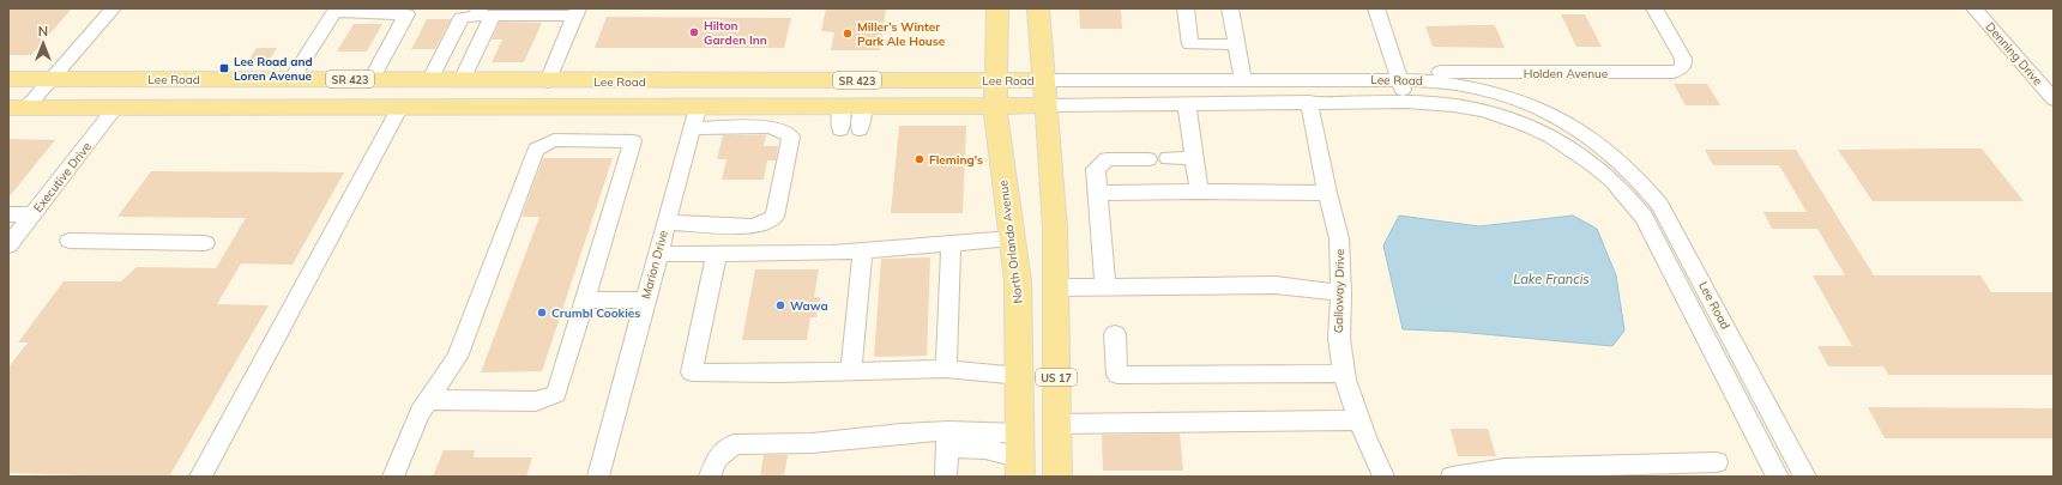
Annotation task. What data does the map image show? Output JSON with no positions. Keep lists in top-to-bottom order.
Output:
{
  "streets": {
    "main road": [
      "Lee Road",
      "SR 423",
      "North Orlando Avenue",
      "US 17"
    ],
    "street": [
      "Denning Drive",
      "Holden Avenue",
      "Executive Drive",
      "Marion Drive",
      "Galloway Drive"
    ]
  },
  "crossings": [
    ["Lee Road", "Executive Drive"],
    ["Lee Road", "North Orlando Avenue"],
    ["Lee Road", "Marion Drive"],
    ["Lee Road", "Galloway Drive"],
    ["Lee Road", "US 17"]
  ],
  "water": ["Lake Francis"],
  "places": {
    "other": [
      "Hilton Garden Inn",
      "Miller’s Winter Park Ale House",
      "Fleming's",
      "Wawa",
      "Crumbl Cookies"
    ],
    "transit": ["Lee Road and Loren Avenue"]
  },
  "north": "top"
}
